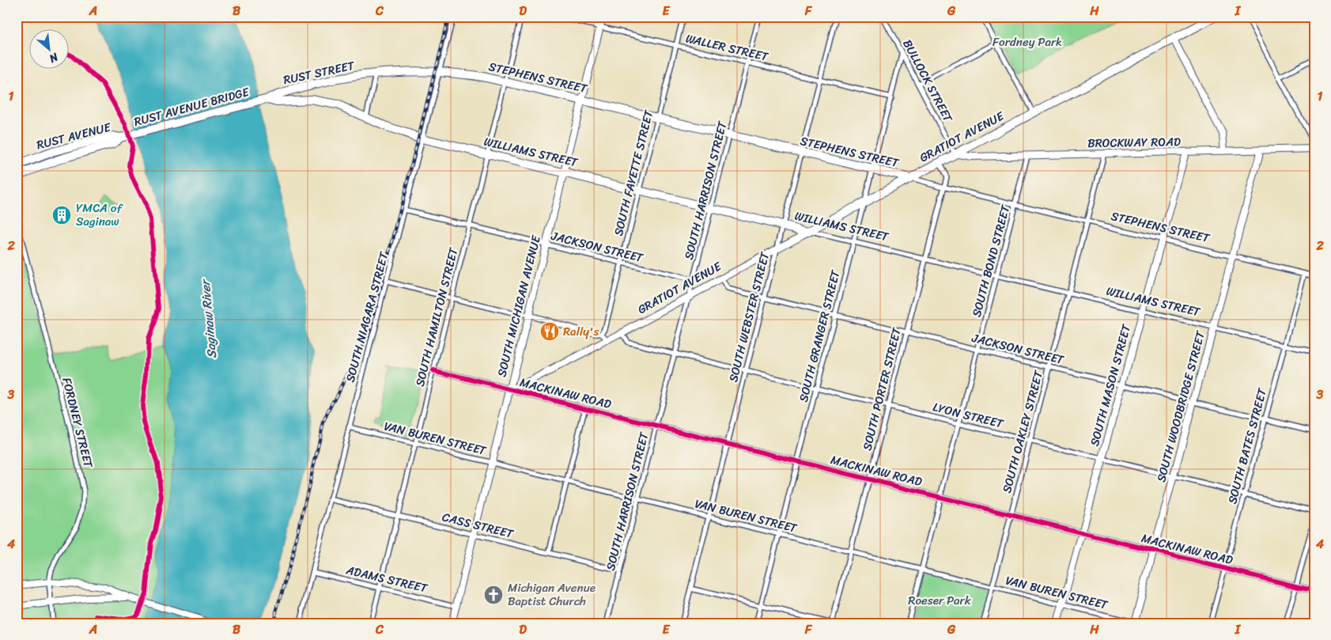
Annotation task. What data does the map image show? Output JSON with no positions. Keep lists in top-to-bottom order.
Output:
{
  "streets": {
    "highway": [
      "RUST STREET",
      "STEPHENS STREET",
      "RUST AVENUE BRIDGE",
      "RUST AVENUE",
      "GRATIOT AVENUE",
      "WILLIAMS STREET"
    ],
    "street": [
      "WALLER STREET",
      "BULLOCK STREET",
      "BROCKWAY ROAD",
      "SOUTH FAYETTE STREET",
      "SOUTH HARRISON STREET",
      "JACKSON STREET",
      "SOUTH BOND STREET",
      "SOUTH MICHIGAN AVENUE",
      "SOUTH NIAGARA STREET",
      "SOUTH HAMILTON STREET",
      "SOUTH WEBSTER STREET",
      "SOUTH GRANGER STREET",
      "SOUTH MASON STREET",
      "SOUTH PORTER STREET",
      "MACKINAW ROAD",
      "SOUTH WOODBRIDGE STREET",
      "LYON STREET",
      "FORDNEY STREET",
      "SOUTH OAKLEY STREET",
      "VAN BUREN STREET",
      "SOUTH BATES STREET",
      "CASS STREET",
      "ADAMS STREET"
    ]
  },
  "crossings": [
    ["WALLER STREET", "SOUTH FAYETTE STREET"],
    ["WALLER STREET", "SOUTH HARRISON STREET"],
    ["WALLER STREET", "SOUTH MICHIGAN AVENUE"],
    ["WALLER STREET", "SOUTH WEBSTER STREET"],
    ["WALLER STREET", "SOUTH GRANGER STREET"],
    ["RUST STREET", "STEPHENS STREET"],
    ["RUST STREET", "RUST AVENUE BRIDGE"],
    ["RUST STREET", "WILLIAMS STREET"],
    ["STEPHENS STREET", "GRATIOT AVENUE"],
    ["STEPHENS STREET", "SOUTH FAYETTE STREET"],
    ["STEPHENS STREET", "SOUTH HARRISON STREET"],
    ["STEPHENS STREET", "SOUTH BOND STREET"],
    ["STEPHENS STREET", "SOUTH MICHIGAN AVENUE"],
    ["STEPHENS STREET", "SOUTH NIAGARA STREET"],
    ["STEPHENS STREET", "SOUTH HAMILTON STREET"],
    ["STEPHENS STREET", "SOUTH WEBSTER STREET"],
    ["STEPHENS STREET", "SOUTH GRANGER STREET"],
    ["STEPHENS STREET", "SOUTH MASON STREET"],
    ["STEPHENS STREET", "SOUTH PORTER STREET"],
    ["STEPHENS STREET", "SOUTH WOODBRIDGE STREET"],
    ["STEPHENS STREET", "SOUTH OAKLEY STREET"],
    ["STEPHENS STREET", "SOUTH BATES STREET"],
    ["BULLOCK STREET", "GRATIOT AVENUE"],
    ["BULLOCK STREET", "BROCKWAY ROAD"],
    ["BULLOCK STREET", "SOUTH GRANGER STREET"],
    ["RUST AVENUE BRIDGE", "RUST AVENUE"],
    ["RUST AVENUE BRIDGE", "WILLIAMS STREET"],
    ["GRATIOT AVENUE", "BROCKWAY ROAD"],
    ["GRATIOT AVENUE", "WILLIAMS STREET"],
    ["GRATIOT AVENUE", "SOUTH HARRISON STREET"],
    ["GRATIOT AVENUE", "JACKSON STREET"],
    ["GRATIOT AVENUE", "SOUTH MICHIGAN AVENUE"],
    ["GRATIOT AVENUE", "SOUTH WEBSTER STREET"],
    ["GRATIOT AVENUE", "SOUTH GRANGER STREET"],
    ["GRATIOT AVENUE", "SOUTH PORTER STREET"],
    ["GRATIOT AVENUE", "MACKINAW ROAD"],
    ["GRATIOT AVENUE", "LYON STREET"],
    ["BROCKWAY ROAD", "SOUTH BOND STREET"],
    ["BROCKWAY ROAD", "SOUTH MASON STREET"],
    ["BROCKWAY ROAD", "SOUTH WOODBRIDGE STREET"],
    ["BROCKWAY ROAD", "SOUTH OAKLEY STREET"],
    ["WILLIAMS STREET", "SOUTH FAYETTE STREET"],
    ["WILLIAMS STREET", "SOUTH HARRISON STREET"],
    ["WILLIAMS STREET", "SOUTH BOND STREET"],
    ["WILLIAMS STREET", "SOUTH MICHIGAN AVENUE"],
    ["WILLIAMS STREET", "SOUTH NIAGARA STREET"],
    ["WILLIAMS STREET", "SOUTH HAMILTON STREET"],
    ["WILLIAMS STREET", "SOUTH WEBSTER STREET"],
    ["WILLIAMS STREET", "SOUTH GRANGER STREET"],
    ["WILLIAMS STREET", "SOUTH MASON STREET"],
    ["WILLIAMS STREET", "SOUTH PORTER STREET"],
    ["WILLIAMS STREET", "SOUTH WOODBRIDGE STREET"],
    ["WILLIAMS STREET", "SOUTH OAKLEY STREET"],
    ["WILLIAMS STREET", "SOUTH BATES STREET"],
    ["SOUTH FAYETTE STREET", "JACKSON STREET"],
    ["SOUTH HARRISON STREET", "JACKSON STREET"],
    ["SOUTH HARRISON STREET", "MACKINAW ROAD"],
    ["SOUTH HARRISON STREET", "LYON STREET"],
    ["SOUTH HARRISON STREET", "VAN BUREN STREET"],
    ["SOUTH HARRISON STREET", "CASS STREET"],
    ["JACKSON STREET", "SOUTH BOND STREET"],
    ["JACKSON STREET", "SOUTH MICHIGAN AVENUE"],
    ["JACKSON STREET", "SOUTH NIAGARA STREET"],
    ["JACKSON STREET", "SOUTH HAMILTON STREET"],
    ["JACKSON STREET", "SOUTH WEBSTER STREET"],
    ["JACKSON STREET", "SOUTH GRANGER STREET"],
    ["JACKSON STREET", "SOUTH MASON STREET"],
    ["JACKSON STREET", "SOUTH PORTER STREET"],
    ["JACKSON STREET", "SOUTH WOODBRIDGE STREET"],
    ["JACKSON STREET", "SOUTH OAKLEY STREET"],
    ["JACKSON STREET", "SOUTH BATES STREET"],
    ["SOUTH BOND STREET", "MACKINAW ROAD"],
    ["SOUTH BOND STREET", "LYON STREET"],
    ["SOUTH BOND STREET", "VAN BUREN STREET"],
    ["SOUTH MICHIGAN AVENUE", "MACKINAW ROAD"],
    ["SOUTH MICHIGAN AVENUE", "VAN BUREN STREET"],
    ["SOUTH MICHIGAN AVENUE", "CASS STREET"],
    ["SOUTH MICHIGAN AVENUE", "ADAMS STREET"],
    ["SOUTH NIAGARA STREET", "VAN BUREN STREET"],
    ["SOUTH NIAGARA STREET", "CASS STREET"],
    ["SOUTH NIAGARA STREET", "ADAMS STREET"],
    ["SOUTH HAMILTON STREET", "MACKINAW ROAD"],
    ["SOUTH HAMILTON STREET", "VAN BUREN STREET"],
    ["SOUTH HAMILTON STREET", "CASS STREET"],
    ["SOUTH HAMILTON STREET", "ADAMS STREET"],
    ["SOUTH WEBSTER STREET", "MACKINAW ROAD"],
    ["SOUTH WEBSTER STREET", "LYON STREET"],
    ["SOUTH WEBSTER STREET", "VAN BUREN STREET"],
    ["SOUTH GRANGER STREET", "MACKINAW ROAD"],
    ["SOUTH GRANGER STREET", "LYON STREET"],
    ["SOUTH GRANGER STREET", "VAN BUREN STREET"],
    ["SOUTH MASON STREET", "MACKINAW ROAD"],
    ["SOUTH MASON STREET", "LYON STREET"],
    ["SOUTH MASON STREET", "VAN BUREN STREET"],
    ["SOUTH PORTER STREET", "MACKINAW ROAD"],
    ["SOUTH PORTER STREET", "LYON STREET"],
    ["SOUTH PORTER STREET", "VAN BUREN STREET"],
    ["MACKINAW ROAD", "SOUTH WOODBRIDGE STREET"],
    ["MACKINAW ROAD", "SOUTH OAKLEY STREET"],
    ["MACKINAW ROAD", "SOUTH BATES STREET"],
    ["SOUTH WOODBRIDGE STREET", "LYON STREET"],
    ["SOUTH WOODBRIDGE STREET", "VAN BUREN STREET"],
    ["LYON STREET", "SOUTH OAKLEY STREET"],
    ["LYON STREET", "SOUTH BATES STREET"],
    ["SOUTH OAKLEY STREET", "VAN BUREN STREET"]
  ],
  "water": ["Saginaw River"],
  "parks": ["Fordney Park", "Roeser Park"],
  "places": {
    "building": ["YMCA of Saginaw"],
    "restaurant": ["Rally's"],
    "church": ["Michigan Avenue Baptist Church"]
  },
  "north": "bottom right",
  "grid": {
    "columns": [
      "A",
      "B",
      "C",
      "D",
      "E",
      "F",
      "G",
      "H",
      "I"
    ],
    "rows": [
      "1",
      "2",
      "3",
      "4"
    ]
  }
}
